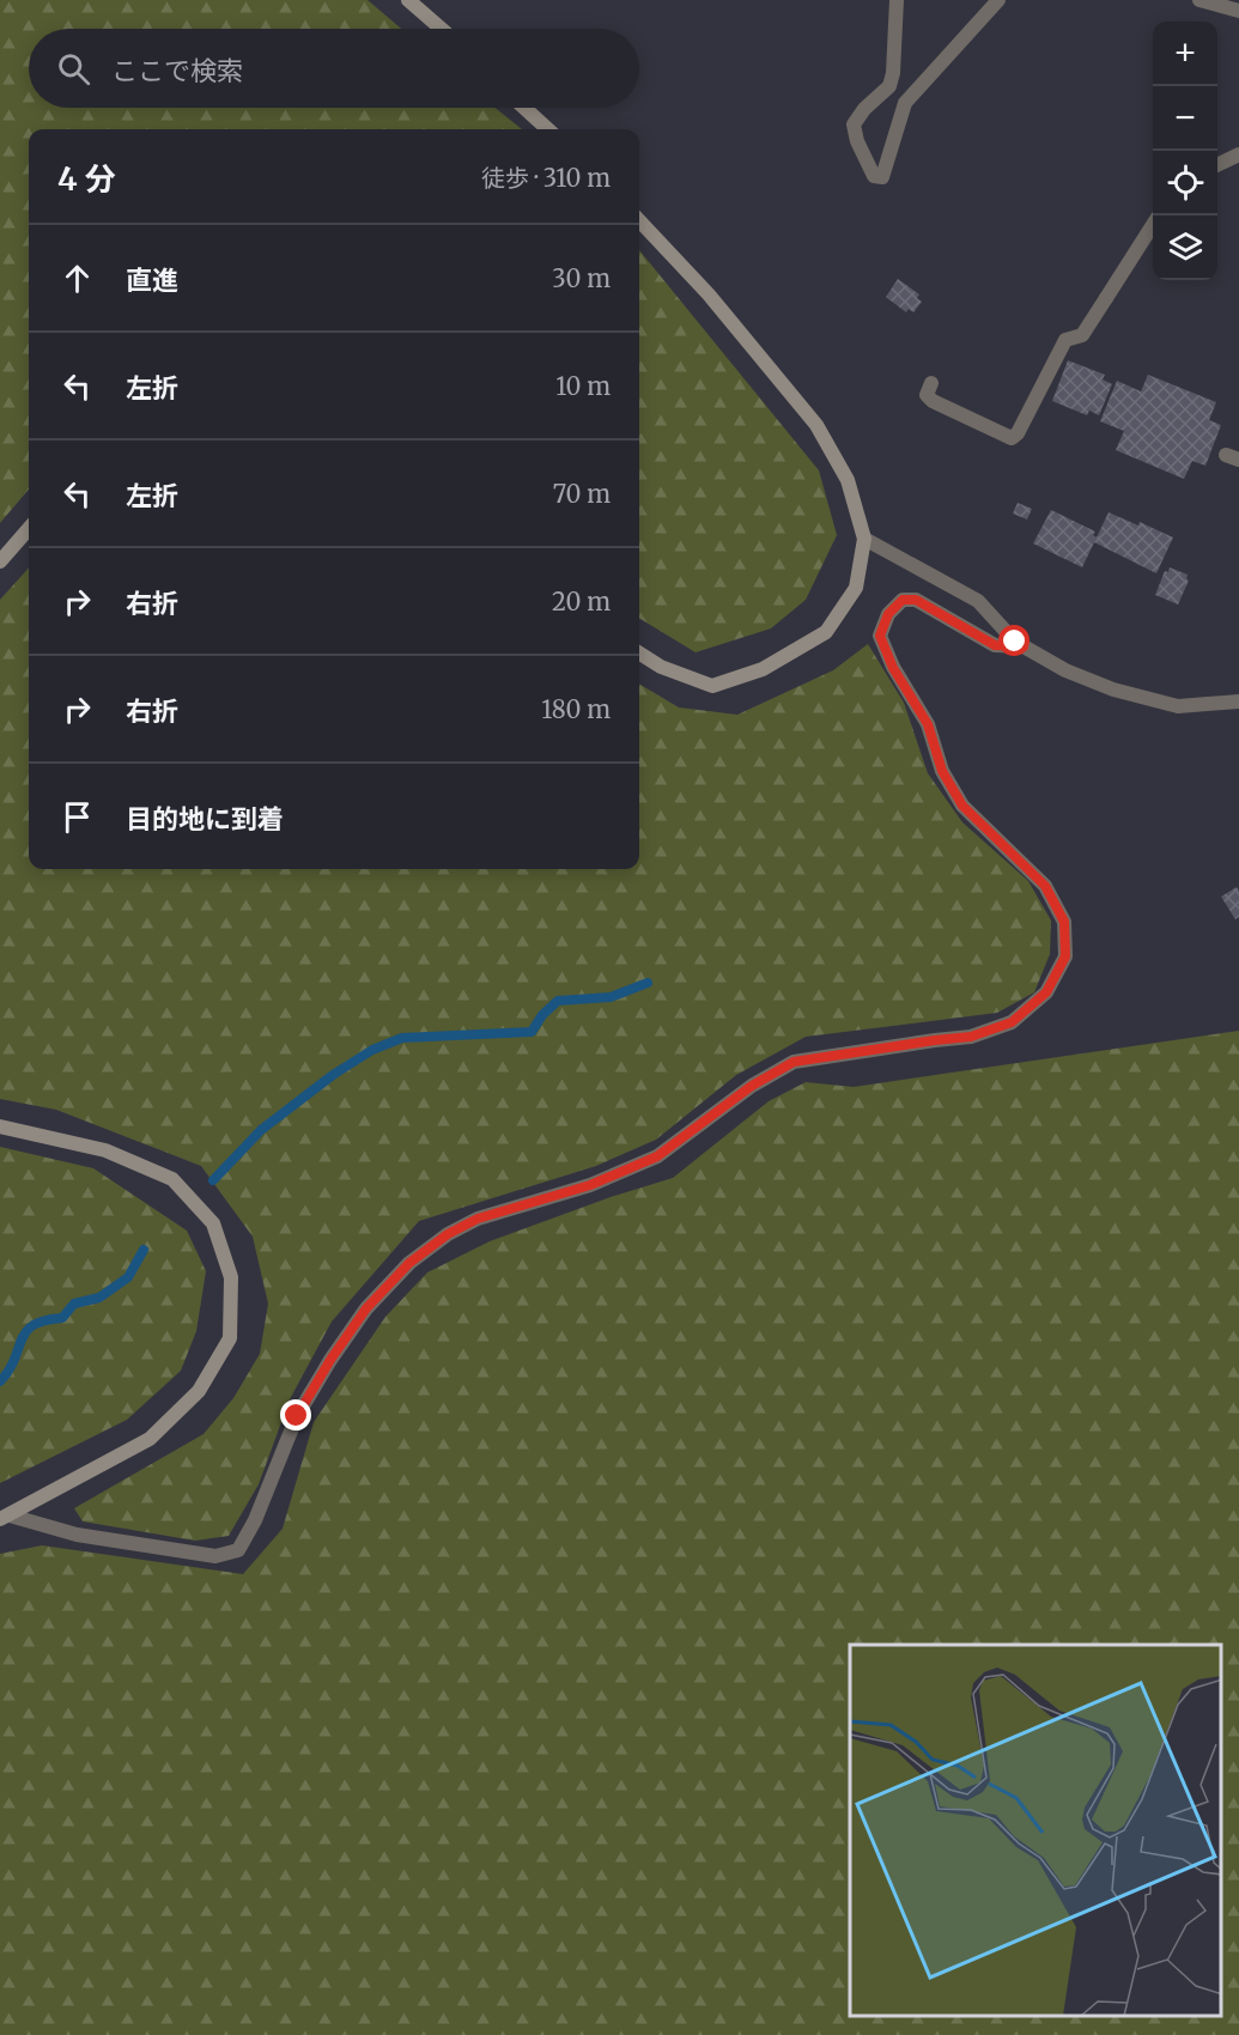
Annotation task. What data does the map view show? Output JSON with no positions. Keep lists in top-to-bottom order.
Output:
{
  "page": {
    "map_buttons": ["+", "−"],
    "search": "ここで検索",
    "heading": ["4 分", "徒歩 · 310 m"],
    "list": [
      ["直進", "30 m"],
      ["左折", "10 m"],
      ["左折", "70 m"],
      ["右折", "20 m"],
      ["右折", "180 m"],
      "目的地に到着"
    ]
  }
}
